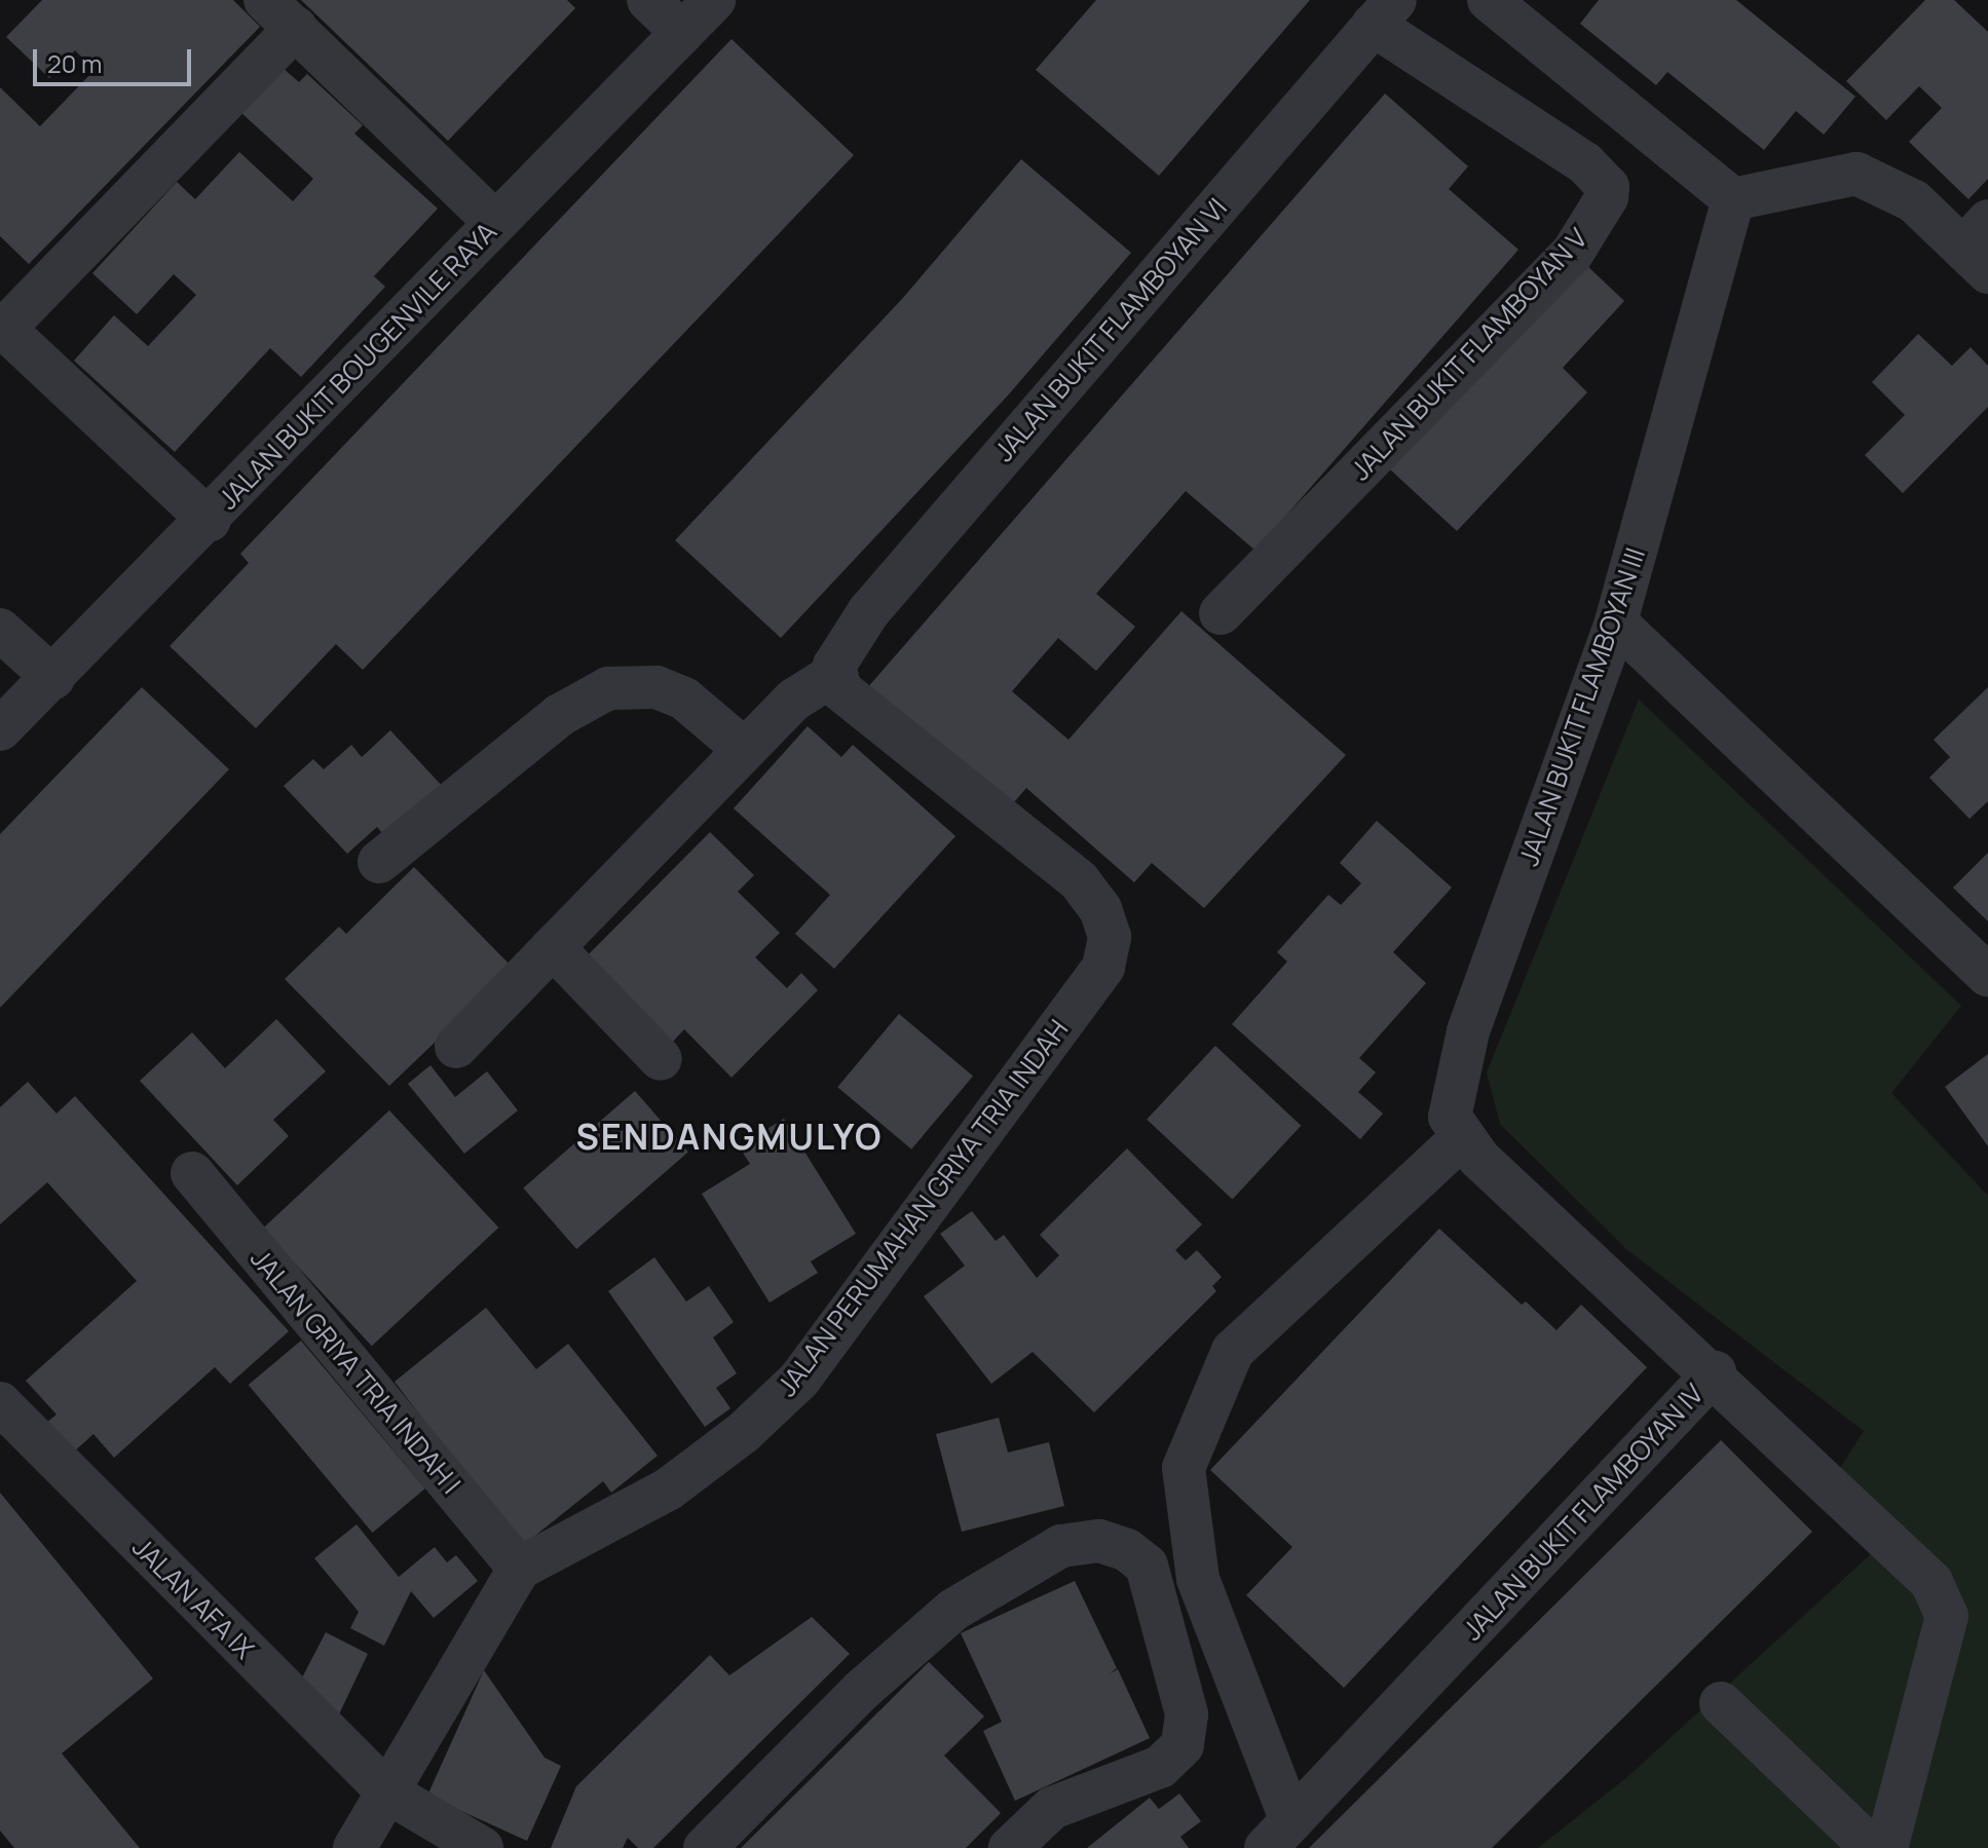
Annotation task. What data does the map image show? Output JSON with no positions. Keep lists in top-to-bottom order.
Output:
{
  "streets": {
    "street": [
      "JALAN BUKIT FLAMBOYAN VI",
      "JALAN BUKIT FLAMBOYAN V",
      "JALAN BUKIT BOUGENVILE RAYA",
      "JALAN BUKIT FLAMBOYAN III",
      "JALAN PERUMAHAN GRIYA TRIA INDAH",
      "JALAN GRIYA TRIA INDAH I",
      "JALAN BUKIT FLAMBOYAN IV",
      "JALAN AFA IX"
    ]
  },
  "crossings": [
    ["JALAN BUKIT FLAMBOYAN VI", "JALAN BUKIT FLAMBOYAN V"],
    ["JALAN BUKIT FLAMBOYAN VI", "JALAN PERUMAHAN GRIYA TRIA INDAH"],
    ["JALAN BUKIT FLAMBOYAN III", "JALAN BUKIT FLAMBOYAN IV"],
    ["JALAN PERUMAHAN GRIYA TRIA INDAH", "JALAN GRIYA TRIA INDAH I"]
  ],
  "districts": ["SENDANGMULYO"],
  "scale_bar": "20 m"
}
